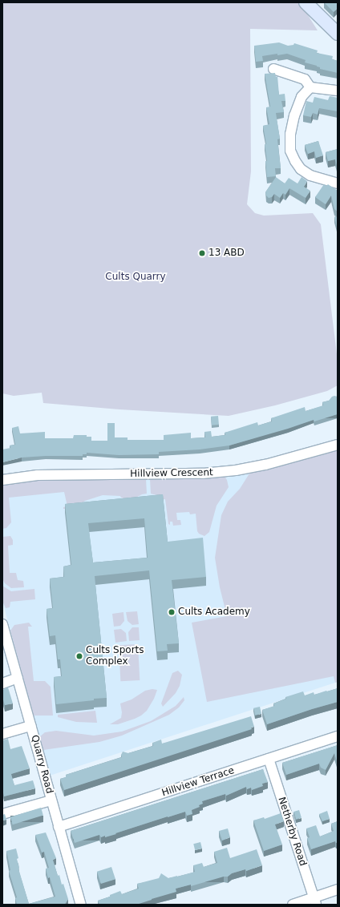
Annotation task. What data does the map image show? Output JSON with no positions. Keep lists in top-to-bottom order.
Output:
{
  "streets": {
    "street": [
      "Hillview Crescent",
      "Quarry Road",
      "Hillview Terrace",
      "Netherby Road"
    ]
  },
  "crossings": [
    ["Quarry Road", "Hillview Terrace"],
    ["Hillview Terrace", "Netherby Road"]
  ],
  "parks": ["Cults Quarry"],
  "places": ["13 ABD", "Cults Academy", "Cults Sports Complex"]
}
